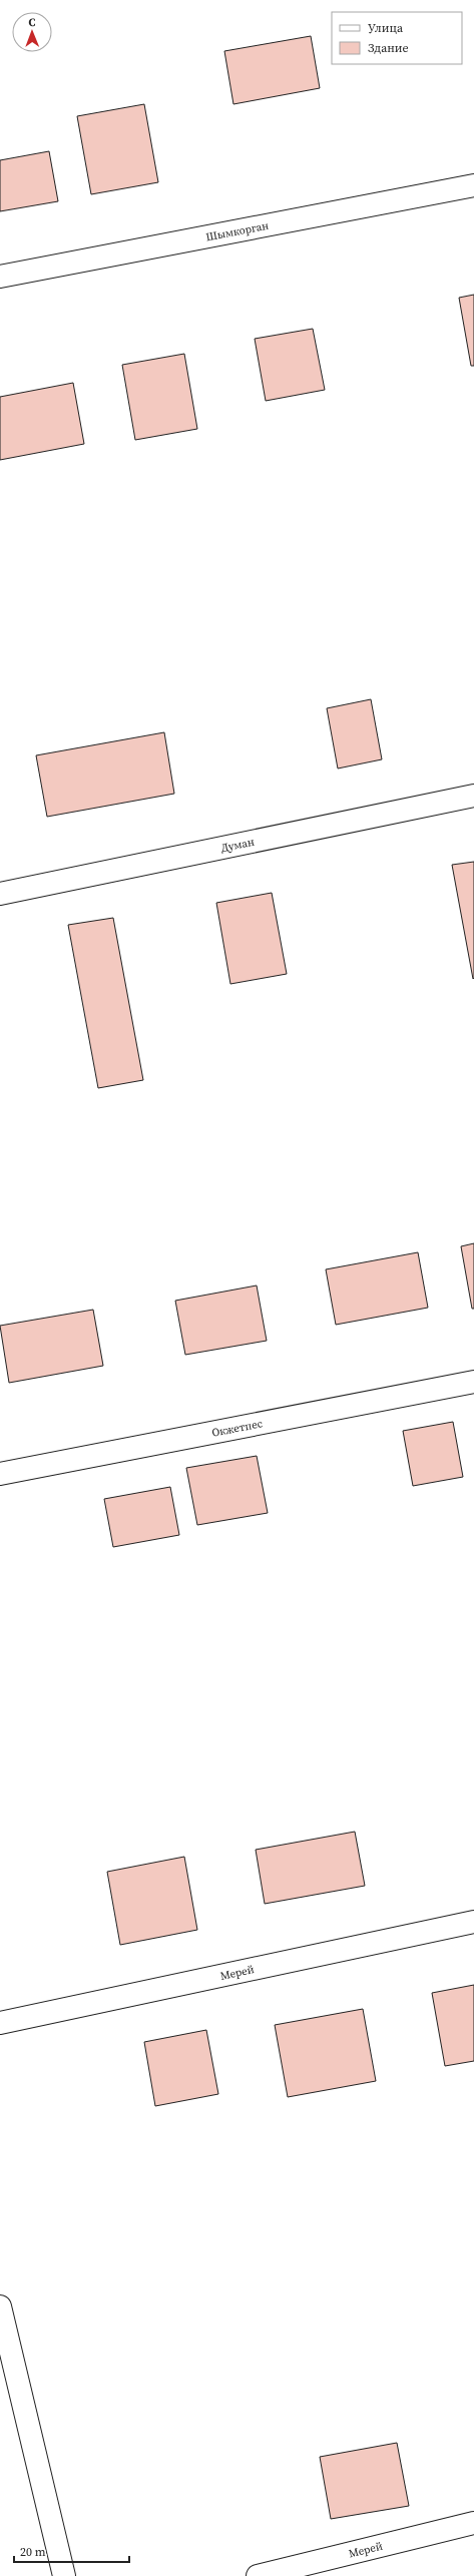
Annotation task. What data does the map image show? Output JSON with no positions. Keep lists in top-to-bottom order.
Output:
{
  "streets": {
    "street": [
      "Шымкорган",
      "Думан",
      "Окжетпес",
      "Мерей"
    ]
  },
  "legend": ["Улица", "Здание"],
  "scale_bar": "20 m",
  "north": "top"
}
